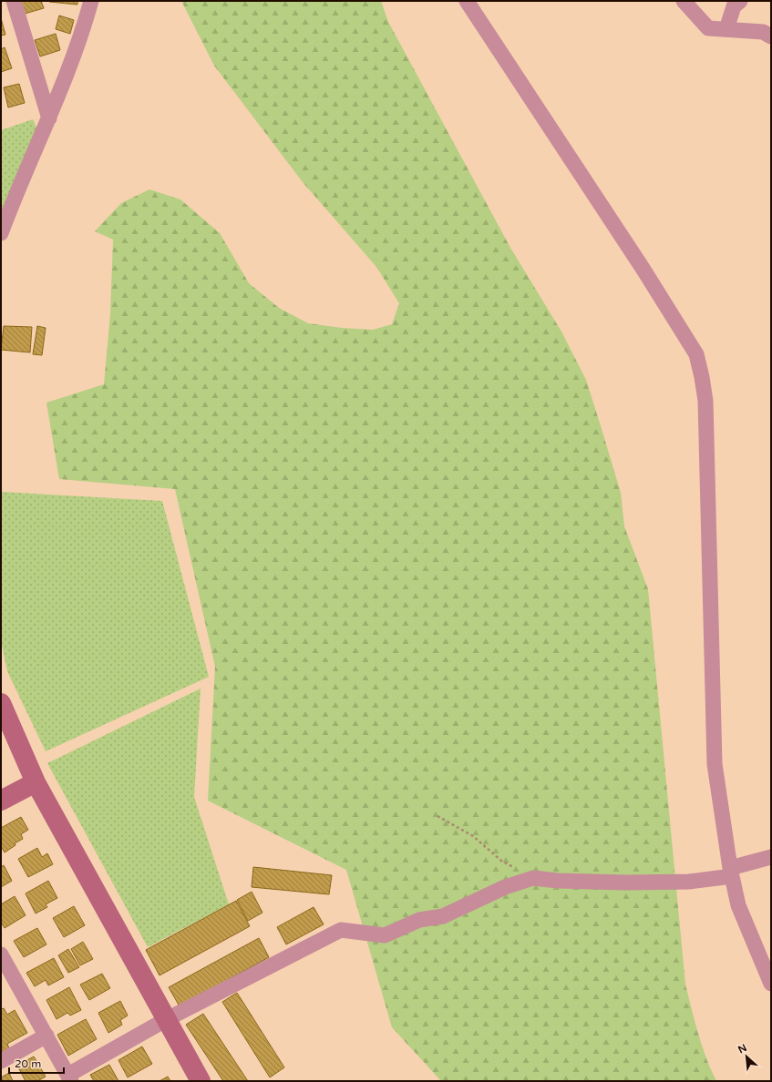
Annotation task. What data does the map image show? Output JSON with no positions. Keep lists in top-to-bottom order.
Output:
{
  "scale_bar": "20 m",
  "north": "top left"
}
